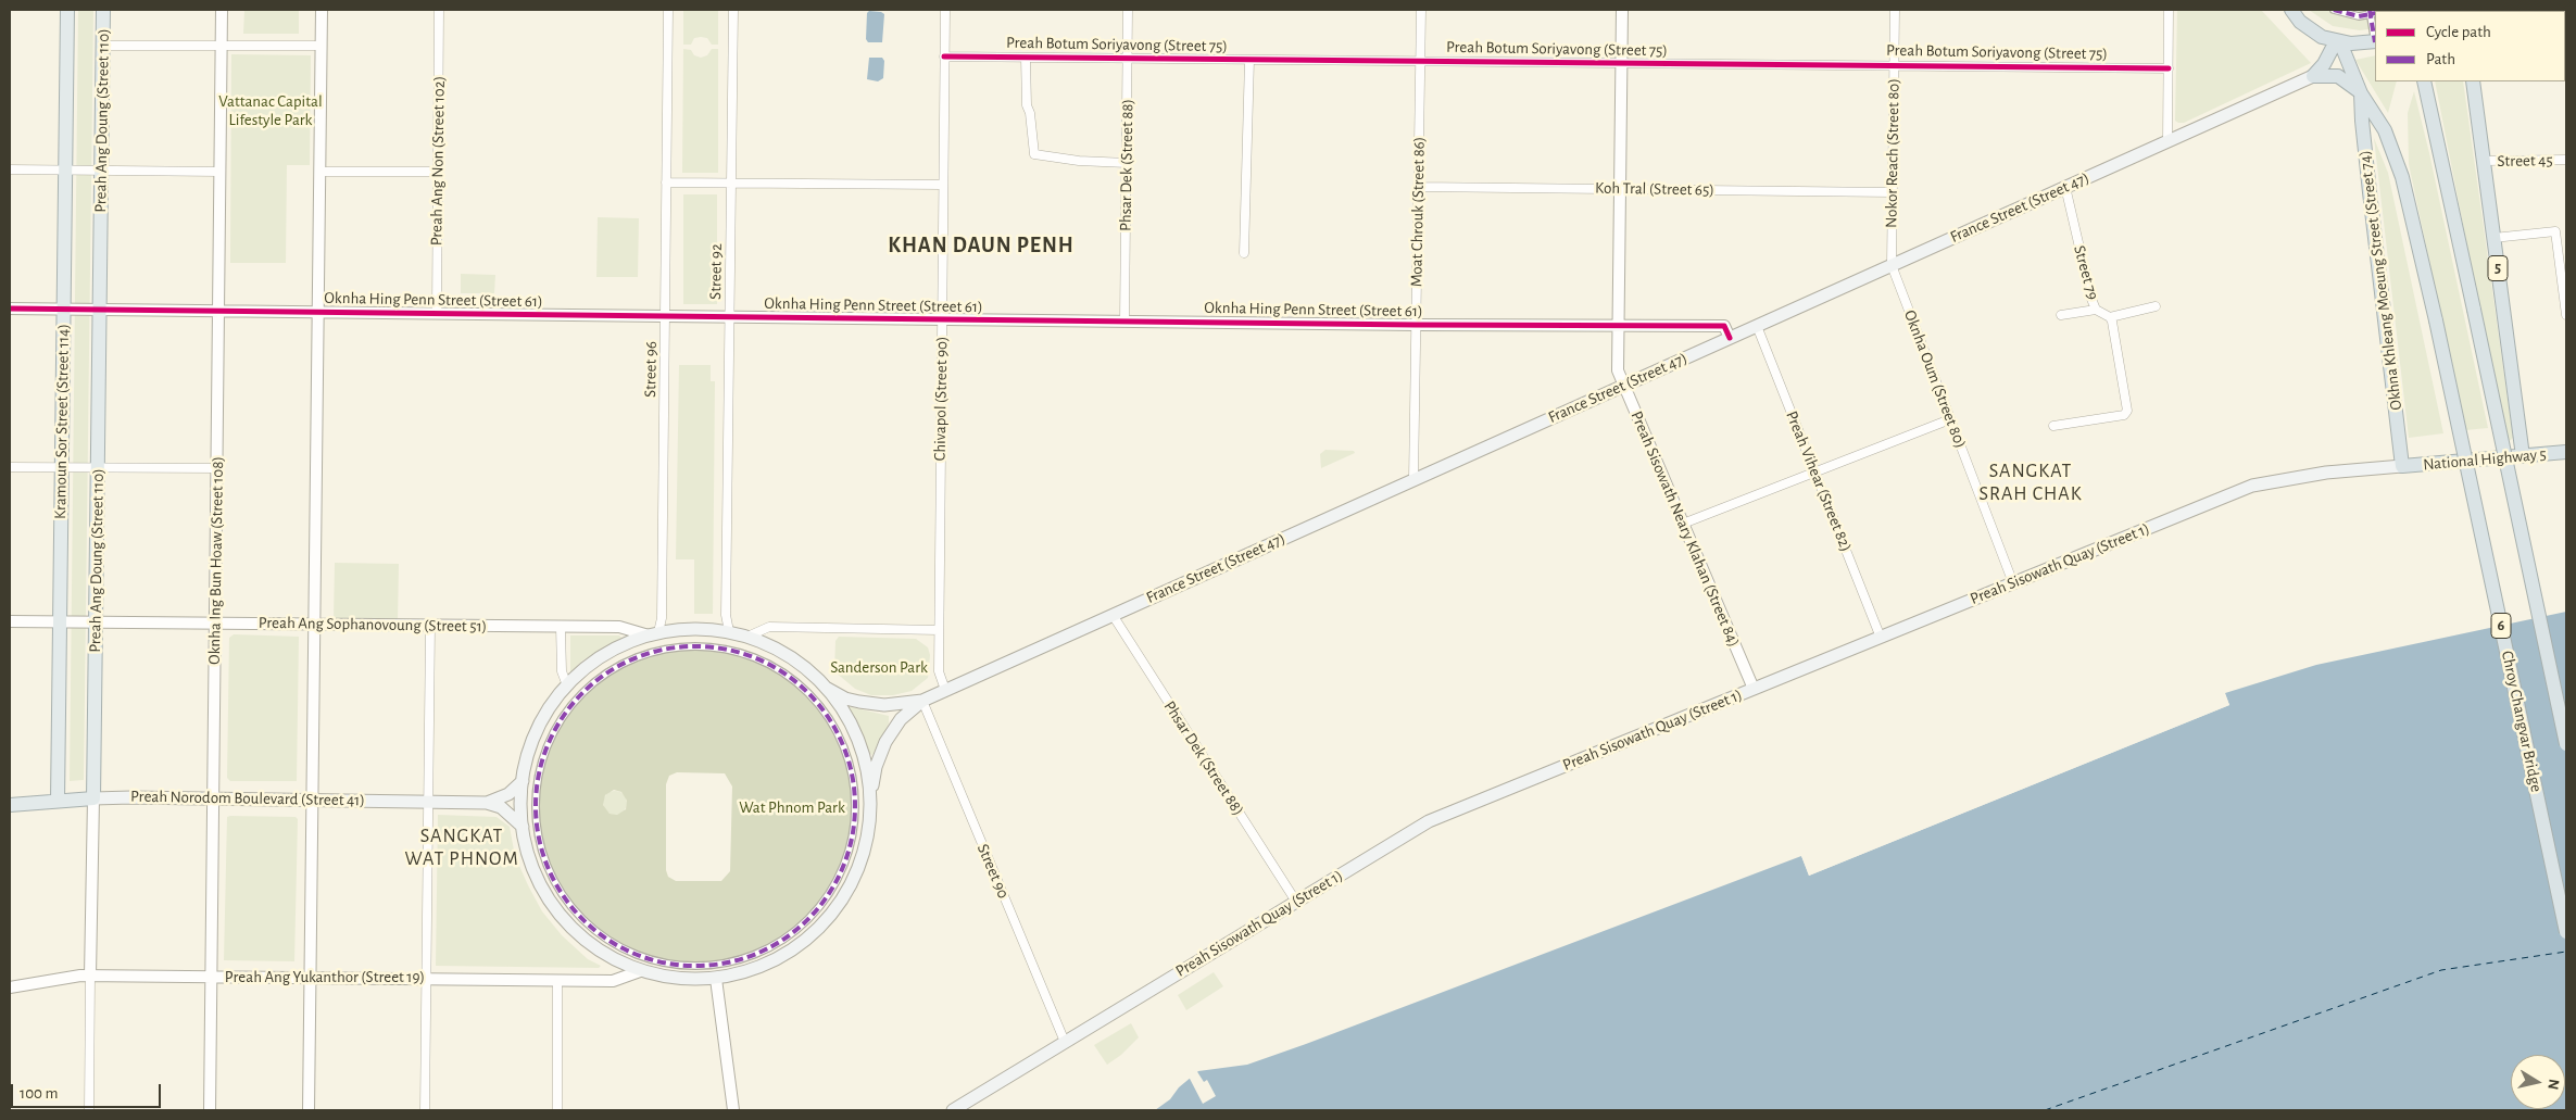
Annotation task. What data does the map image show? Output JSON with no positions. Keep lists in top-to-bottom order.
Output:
{
  "streets": {
    "highway": [
      "5",
      "Okhna Khleang Moeung Street (Street 74)",
      "National Highway 5",
      "6",
      "Chroy Changvar Bridge"
    ],
    "main road": [
      "Preah Ang Doung (Street 110)",
      "France Street (Street 47)",
      "Kramoun Sor Street (Street 114)",
      "Preah Sisowath Quay (Street 1)",
      "Preah Norodom Boulevard (Street 41)"
    ],
    "street": [
      "Preah Botum Soriyavong (Street 75)",
      "Nokor Reach (Street 80)",
      "Preah Ang Non (Street 102)",
      "Street 45",
      "Phsar Dek (Street 88)",
      "Koh Tral (Street 65)",
      "Moat Chrouk (Street 86)",
      "Street 92",
      "Street 79",
      "Oknha Hing Penn Street (Street 61)",
      "Street 96",
      "Oknha Oum (Street 80)",
      "Chivapol (Street 90)",
      "Preah Vihear (Street 82)",
      "Preah Sisowath Neary Klahan (Street 84)",
      "Oknha Ing Bun Hoaw (Street 108)",
      "Preah Ang Sophanovoung (Street 51)",
      "Street 90",
      "Preah Ang Yukanthor (Street 19)"
    ]
  },
  "crossings": [
    ["Preah Botum Soriyavong (Street 75)", "Nokor Reach (Street 80)"],
    ["Preah Botum Soriyavong (Street 75)", "Phsar Dek (Street 88)"],
    ["Preah Botum Soriyavong (Street 75)", "Moat Chrouk (Street 86)"],
    ["Preah Botum Soriyavong (Street 75)", "Chivapol (Street 90)"],
    ["Preah Botum Soriyavong (Street 75)", "Preah Sisowath Neary Klahan (Street 84)"],
    ["Preah Ang Doung (Street 110)", "Oknha Hing Penn Street (Street 61)"],
    ["Preah Ang Doung (Street 110)", "Preah Ang Sophanovoung (Street 51)"],
    ["Preah Ang Doung (Street 110)", "Preah Norodom Boulevard (Street 41)"],
    ["Preah Ang Doung (Street 110)", "Preah Ang Yukanthor (Street 19)"],
    ["Nokor Reach (Street 80)", "Koh Tral (Street 65)"],
    ["Nokor Reach (Street 80)", "France Street (Street 47)"],
    ["Nokor Reach (Street 80)", "Oknha Oum (Street 80)"],
    ["Preah Ang Non (Street 102)", "Oknha Hing Penn Street (Street 61)"],
    ["Street 45", "5"],
    ["Phsar Dek (Street 88)", "France Street (Street 47)"],
    ["Phsar Dek (Street 88)", "Oknha Hing Penn Street (Street 61)"],
    ["Phsar Dek (Street 88)", "Preah Sisowath Quay (Street 1)"],
    ["Koh Tral (Street 65)", "Moat Chrouk (Street 86)"],
    ["Koh Tral (Street 65)", "Preah Sisowath Neary Klahan (Street 84)"],
    ["France Street (Street 47)", "Moat Chrouk (Street 86)"],
    ["France Street (Street 47)", "Street 79"],
    ["France Street (Street 47)", "Oknha Hing Penn Street (Street 61)"],
    ["France Street (Street 47)", "Oknha Oum (Street 80)"],
    ["France Street (Street 47)", "Chivapol (Street 90)"],
    ["France Street (Street 47)", "Preah Vihear (Street 82)"],
    ["France Street (Street 47)", "Preah Sisowath Neary Klahan (Street 84)"],
    ["France Street (Street 47)", "Street 90"],
    ["Moat Chrouk (Street 86)", "Oknha Hing Penn Street (Street 61)"],
    ["5", "National Highway 5"],
    ["Street 92", "Oknha Hing Penn Street (Street 61)"],
    ["Okhna Khleang Moeung Street (Street 74)", "National Highway 5"],
    ["Okhna Khleang Moeung Street (Street 74)", "Preah Sisowath Quay (Street 1)"],
    ["Okhna Khleang Moeung Street (Street 74)", "Chroy Changvar Bridge"],
    ["Oknha Hing Penn Street (Street 61)", "Street 96"],
    ["Oknha Hing Penn Street (Street 61)", "Chivapol (Street 90)"],
    ["Oknha Hing Penn Street (Street 61)", "Kramoun Sor Street (Street 114)"],
    ["Oknha Hing Penn Street (Street 61)", "Preah Sisowath Neary Klahan (Street 84)"],
    ["Oknha Hing Penn Street (Street 61)", "Oknha Ing Bun Hoaw (Street 108)"],
    ["Street 96", "Preah Ang Sophanovoung (Street 51)"],
    ["Oknha Oum (Street 80)", "Preah Sisowath Quay (Street 1)"],
    ["Kramoun Sor Street (Street 114)", "Preah Ang Sophanovoung (Street 51)"],
    ["Kramoun Sor Street (Street 114)", "Preah Norodom Boulevard (Street 41)"],
    ["National Highway 5", "Preah Sisowath Quay (Street 1)"],
    ["Preah Vihear (Street 82)", "Preah Sisowath Quay (Street 1)"],
    ["Preah Sisowath Neary Klahan (Street 84)", "Preah Sisowath Quay (Street 1)"],
    ["Oknha Ing Bun Hoaw (Street 108)", "Preah Ang Sophanovoung (Street 51)"],
    ["Oknha Ing Bun Hoaw (Street 108)", "Preah Norodom Boulevard (Street 41)"],
    ["Oknha Ing Bun Hoaw (Street 108)", "Preah Ang Yukanthor (Street 19)"],
    ["Preah Sisowath Quay (Street 1)", "Street 90"]
  ],
  "districts": ["KHAN DAUN PENH", "SANGKAT SRAH CHAK", "SANGKAT WAT PHNOM"],
  "parks": ["Vattanac Capital Lifestyle Park", "Sanderson Park", "Wat Phnom Park"],
  "legend": ["Cycle path", "Path"],
  "scale_bar": "100 m",
  "north": "right"
}
